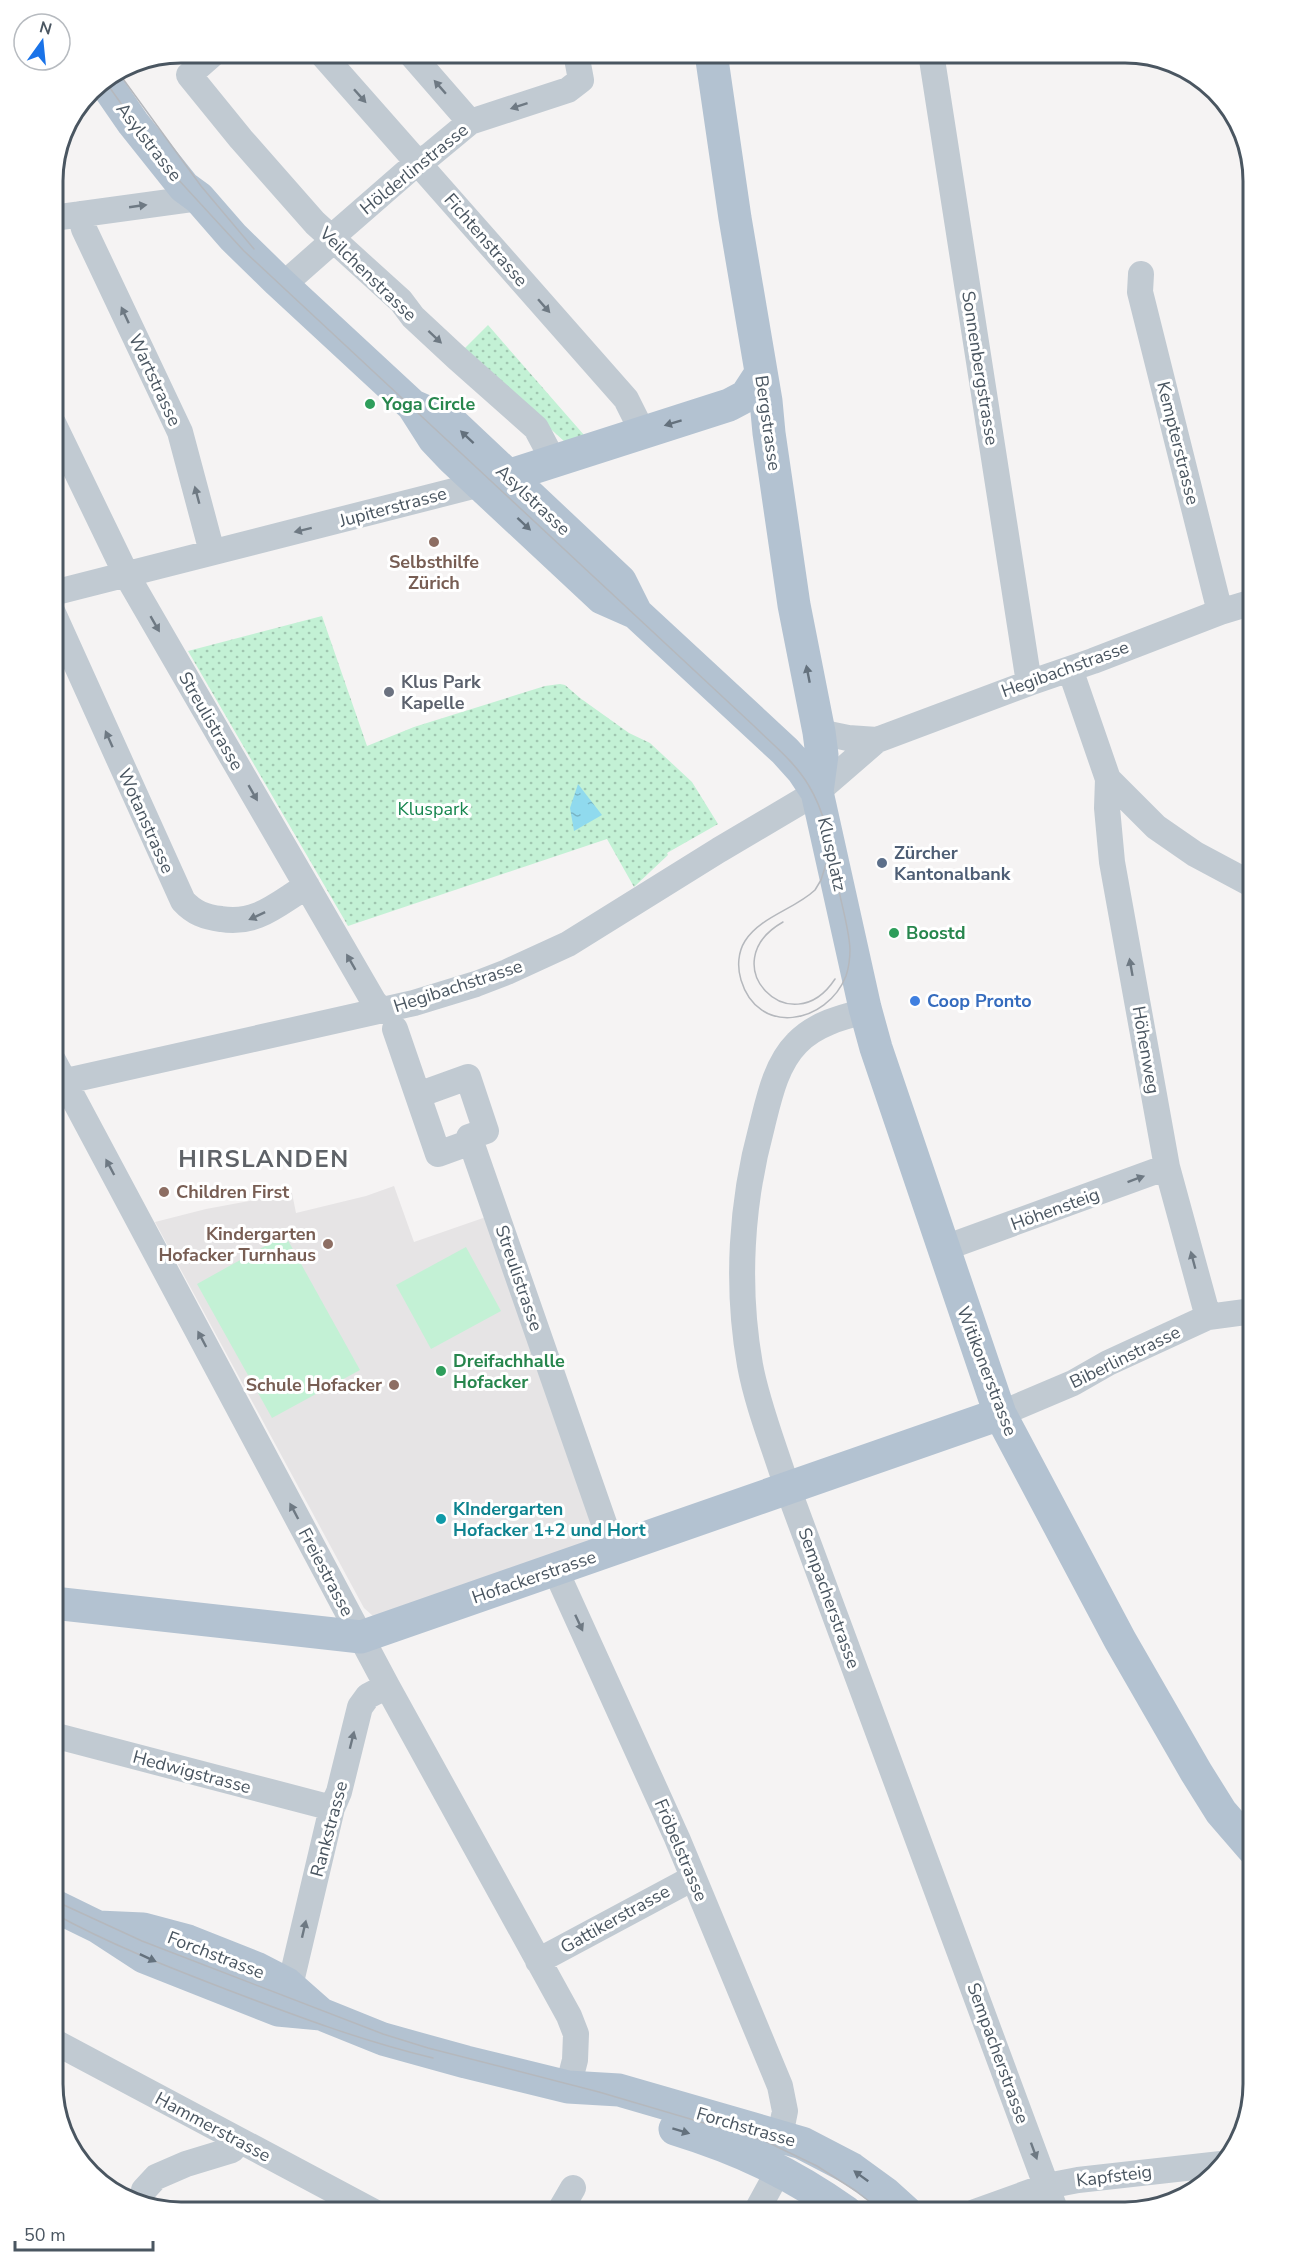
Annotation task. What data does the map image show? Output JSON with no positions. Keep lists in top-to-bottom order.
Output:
{
  "streets": {
    "main road": [
      "Asylstrasse",
      "Bergstrasse",
      "Jupiterstrasse",
      "Klusplatz",
      "Witikonerstrasse",
      "Hofackerstrasse",
      "Forchstrasse"
    ],
    "street": [
      "Hölderlinstrasse",
      "Fichtenstrasse",
      "Veilchenstrasse",
      "Sonnenbergstrasse",
      "Wartstrasse",
      "Kempterstrasse",
      "Hegibachstrasse",
      "Streulistrasse",
      "Wotanstrasse",
      "Höhenweg",
      "Höhensteig",
      "Biberlinstrasse",
      "Freiestrasse",
      "Sempacherstrasse",
      "Hedwigstrasse",
      "Rankstrasse",
      "Fröbelstrasse",
      "Gattikerstrasse",
      "Hammerstrasse",
      "Kapfsteig"
    ]
  },
  "crossings": [
    ["Asylstrasse", "Hölderlinstrasse"],
    ["Asylstrasse", "Bergstrasse"],
    ["Asylstrasse", "Jupiterstrasse"],
    ["Asylstrasse", "Hegibachstrasse"],
    ["Asylstrasse", "Klusplatz"],
    ["Hölderlinstrasse", "Fichtenstrasse"],
    ["Hölderlinstrasse", "Veilchenstrasse"],
    ["Fichtenstrasse", "Jupiterstrasse"],
    ["Veilchenstrasse", "Jupiterstrasse"],
    ["Sonnenbergstrasse", "Hegibachstrasse"],
    ["Wartstrasse", "Jupiterstrasse"],
    ["Bergstrasse", "Jupiterstrasse"],
    ["Bergstrasse", "Hegibachstrasse"],
    ["Bergstrasse", "Klusplatz"],
    ["Kempterstrasse", "Hegibachstrasse"],
    ["Jupiterstrasse", "Streulistrasse"],
    ["Hegibachstrasse", "Streulistrasse"],
    ["Hegibachstrasse", "Klusplatz"],
    ["Streulistrasse", "Wotanstrasse"],
    ["Streulistrasse", "Hofackerstrasse"],
    ["Klusplatz", "Witikonerstrasse"],
    ["Höhenweg", "Höhensteig"],
    ["Höhenweg", "Biberlinstrasse"],
    ["Höhensteig", "Witikonerstrasse"],
    ["Biberlinstrasse", "Witikonerstrasse"],
    ["Biberlinstrasse", "Hofackerstrasse"],
    ["Witikonerstrasse", "Hofackerstrasse"],
    ["Witikonerstrasse", "Sempacherstrasse"],
    ["Freiestrasse", "Hofackerstrasse"],
    ["Freiestrasse", "Rankstrasse"],
    ["Freiestrasse", "Gattikerstrasse"],
    ["Freiestrasse", "Forchstrasse"],
    ["Hofackerstrasse", "Sempacherstrasse"],
    ["Hofackerstrasse", "Fröbelstrasse"],
    ["Sempacherstrasse", "Kapfsteig"],
    ["Hedwigstrasse", "Rankstrasse"],
    ["Rankstrasse", "Forchstrasse"],
    ["Fröbelstrasse", "Gattikerstrasse"],
    ["Fröbelstrasse", "Forchstrasse"]
  ],
  "one_way": [
    "Fichtenstrasse",
    "Veilchenstrasse",
    "Wartstrasse",
    "Bergstrasse",
    "Jupiterstrasse",
    "Wotanstrasse",
    "Höhenweg",
    "Höhensteig",
    "Freiestrasse",
    "Sempacherstrasse",
    "Rankstrasse",
    "Fröbelstrasse"
  ],
  "districts": ["HIRSLANDEN"],
  "parks": ["Kluspark"],
  "places": [
    "Yoga Circle",
    "Selbsthilfe Zürich",
    "Klus Park Kapelle",
    "Zürcher Kantonalbank",
    "Boostd",
    "Coop Pronto",
    "Children First",
    "Kindergarten Hofacker Turnhaus",
    "Dreifachhalle Hofacker",
    "Schule Hofacker",
    "KIndergarten Hofacker 1+2 und Hort"
  ],
  "scale_bar": "50 m",
  "north": "top"
}
